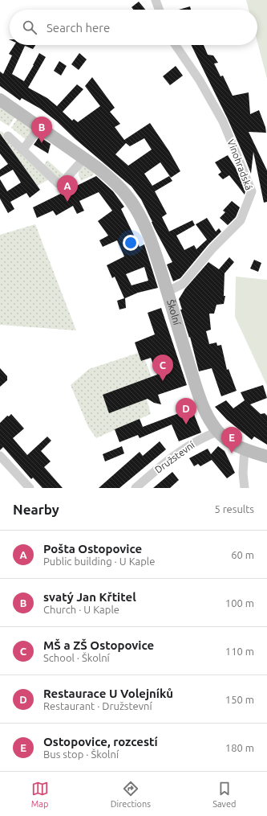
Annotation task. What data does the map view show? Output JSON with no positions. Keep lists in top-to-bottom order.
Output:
{
  "streets": {
    "street": ["Vinohradská", "Školní", "Družstevní"]
  },
  "crossings": [
    ["Vinohradská", "Školní"],
    ["Školní", "Družstevní"]
  ],
  "page": {
    "search": "Search here",
    "pins": [
      "B",
      "A",
      "C",
      "D",
      "E"
    ],
    "heading": ["Nearby", "5 results"],
    "list": [
      {
        "mark": "A",
        "name": "Pošta Ostopovice",
        "note": "Public building · U Kaple",
        "value": "60 m"
      },
      {
        "mark": "B",
        "name": "svatý Jan Křtitel",
        "note": "Church · U Kaple",
        "value": "100 m"
      },
      {
        "mark": "C",
        "name": "MŠ a ZŠ Ostopovice",
        "note": "School · Školní",
        "value": "110 m"
      },
      {
        "mark": "D",
        "name": "Restaurace U Volejníků",
        "note": "Restaurant · Družstevní",
        "value": "150 m"
      },
      {
        "mark": "E",
        "name": "Ostopovice, rozcestí",
        "note": "Bus stop · Školní",
        "value": "180 m"
      }
    ],
    "nav": ["Map", "Directions", "Saved"]
  }
}
